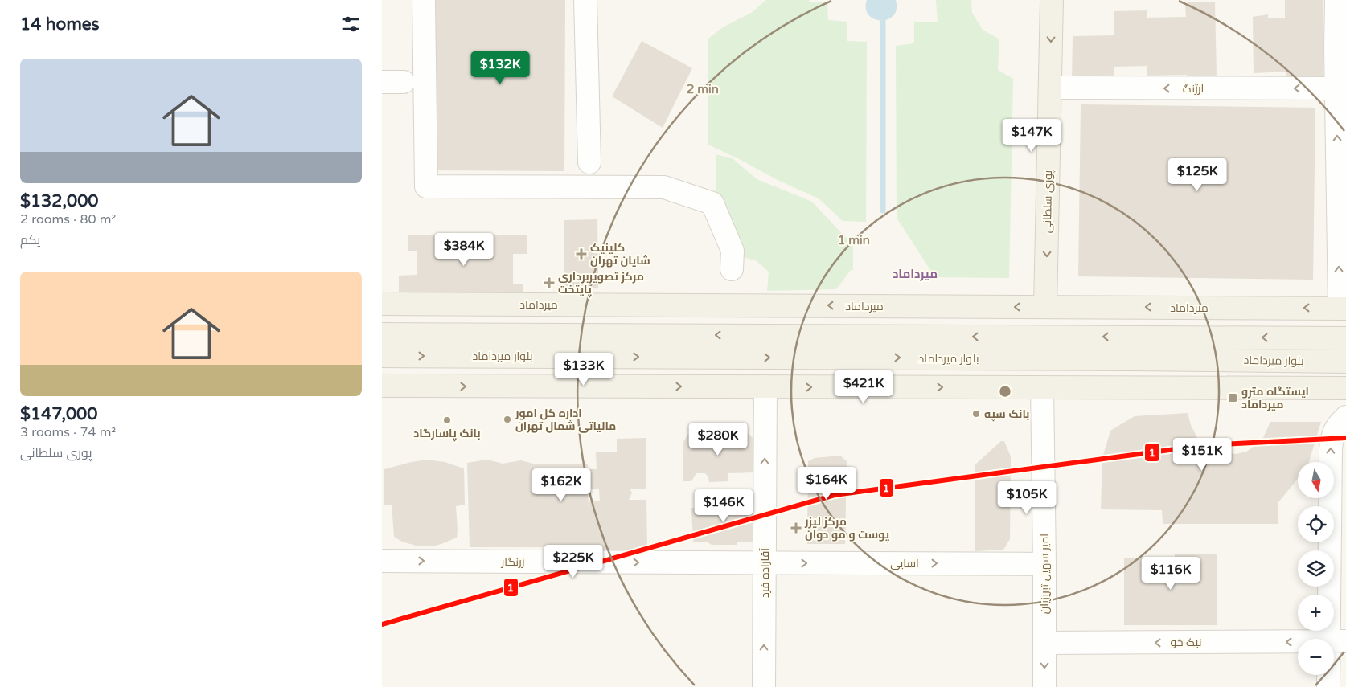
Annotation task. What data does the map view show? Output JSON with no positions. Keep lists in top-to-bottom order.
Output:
{
  "streets": {
    "main road": ["پوری سلطانی", "میرداماد", "بلوار میرداماد"],
    "street": [
      "ارژنگ",
      "زرنگار",
      "آسایی",
      "آقازاده فرد",
      "امیر سهیل تبریزیان",
      "نیک خو"
    ]
  },
  "crossings": [
    ["ارژنگ", "پوری سلطانی"],
    ["پوری سلطانی", "میرداماد"],
    ["زرنگار", "آسایی"],
    ["زرنگار", "آقازاده فرد"],
    ["آسایی", "آقازاده فرد"],
    ["آسایی", "امیر سهیل تبریزیان"],
    ["امیر سهیل تبریزیان", "نیک خو"]
  ],
  "one_way": [
    "ارژنگ",
    "پوری سلطانی",
    "زرنگار",
    "آسایی",
    "آقازاده فرد",
    "نیک خو"
  ],
  "districts": ["میرداماد"],
  "places": {
    "health": ["کلینیک شایان تهران", "مرکز تصویربرداری پایتخت", "مرکز لیزر پوست و مو دوان"],
    "transit": ["ایستگاه مترو میرداماد"],
    "other": ["بانک سپه", "اداره کل امور مالیاتی شمال تهران", "بانک پاسارگاد"]
  },
  "lines": ["metro line 1"],
  "north": "bottom",
  "page": {
    "heading": "14 homes",
    "list": [
      {
        "name": "$132,000",
        "note": "2 rooms · 80 m² · یکم"
      },
      {
        "name": "$147,000",
        "note": "3 rooms · 74 m² · پوری سلطانی"
      }
    ],
    "price": [
      "$132K",
      "$147K",
      "$125K",
      "$384K",
      "$133K",
      "$421K",
      "$280K",
      "$151K",
      "$164K",
      "$162K",
      "$105K",
      "$146K",
      "$225K",
      "$116K"
    ],
    "map_buttons": ["+", "−"]
  },
  "rings": ["2 min", "1 min"]
}
